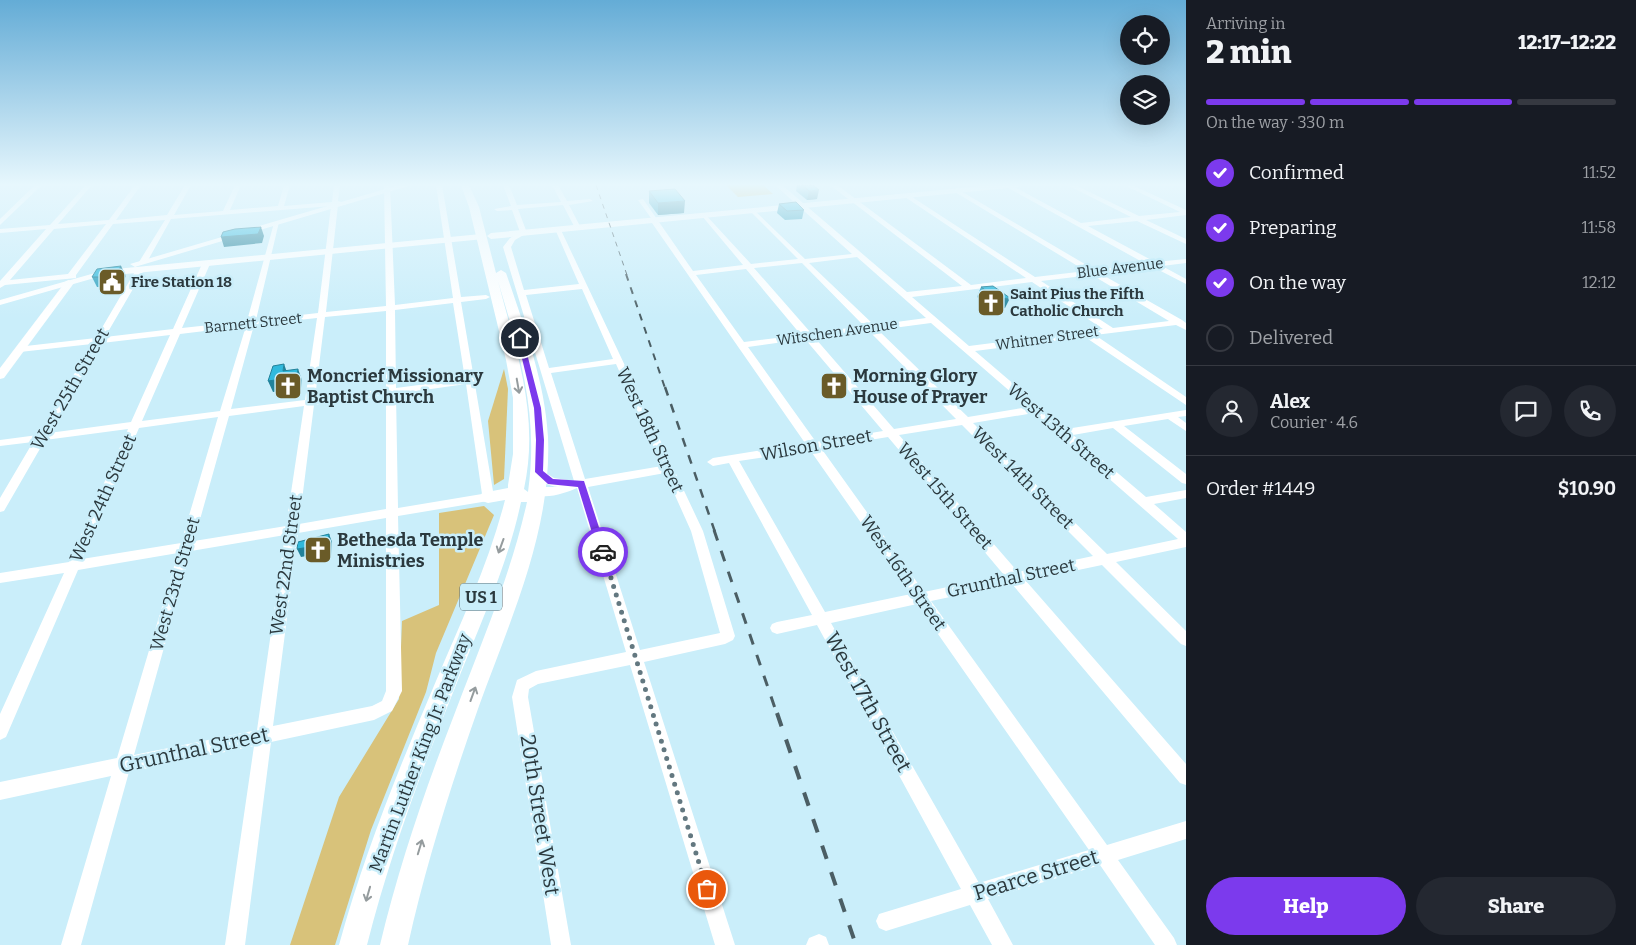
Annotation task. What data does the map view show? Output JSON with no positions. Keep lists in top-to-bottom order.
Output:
{
  "streets": {
    "highway": ["US 1", "Martin Luther King Jr. Parkway"],
    "street": [
      "Blue Avenue",
      "Barnett Street",
      "Witschen Avenue",
      "Whitner Street",
      "West 25th Street",
      "West 18th Street",
      "West 13th Street",
      "Wilson Street",
      "West 14th Street",
      "West 15th Street",
      "West 24th Street",
      "West 22nd Street",
      "West 16th Street",
      "Grunthal Street",
      "West 23rd Street",
      "West 17th Street",
      "20th Street West",
      "Pearce Street"
    ]
  },
  "crossings": [
    ["Blue Avenue", "West 13th Street"],
    ["Barnett Street", "West 25th Street"],
    ["Barnett Street", "West 24th Street"],
    ["Barnett Street", "West 22nd Street"],
    ["Barnett Street", "West 23rd Street"],
    ["Witschen Avenue", "West 13th Street"],
    ["Witschen Avenue", "West 14th Street"],
    ["Witschen Avenue", "West 15th Street"],
    ["Witschen Avenue", "West 16th Street"],
    ["Whitner Street", "West 13th Street"],
    ["West 18th Street", "20th Street West"],
    ["West 13th Street", "Wilson Street"],
    ["West 13th Street", "Grunthal Street"],
    ["Wilson Street", "West 14th Street"],
    ["Wilson Street", "West 15th Street"],
    ["Wilson Street", "West 16th Street"],
    ["Wilson Street", "West 17th Street"],
    ["West 14th Street", "Grunthal Street"],
    ["West 15th Street", "Grunthal Street"],
    ["West 22nd Street", "Grunthal Street"],
    ["West 16th Street", "Grunthal Street"],
    ["West 16th Street", "Pearce Street"],
    ["Grunthal Street", "West 23rd Street"],
    ["Grunthal Street", "West 17th Street"],
    ["West 17th Street", "Pearce Street"]
  ],
  "places": {
    "public building": ["Fire Station 18"],
    "church": [
      "Saint Pius the Fifth Catholic Church",
      "Moncrief Missionary Baptist Church",
      "Morning Glory House of Prayer",
      "Bethesda Temple Ministries"
    ]
  },
  "page": {
    "heading": ["2 min", "Arriving in", "12:17–12:22"],
    "panel": [
      "Alex",
      "Courier · 4.6",
      "Order #1449",
      "$10.90"
    ],
    "bar": "On the way · 330 m",
    "list": [
      ["Confirmed", "11:52"],
      ["Preparing", "11:58"],
      ["On the way", "12:12"],
      "Delivered"
    ],
    "buttons": ["Help", "Share"]
  }
}
